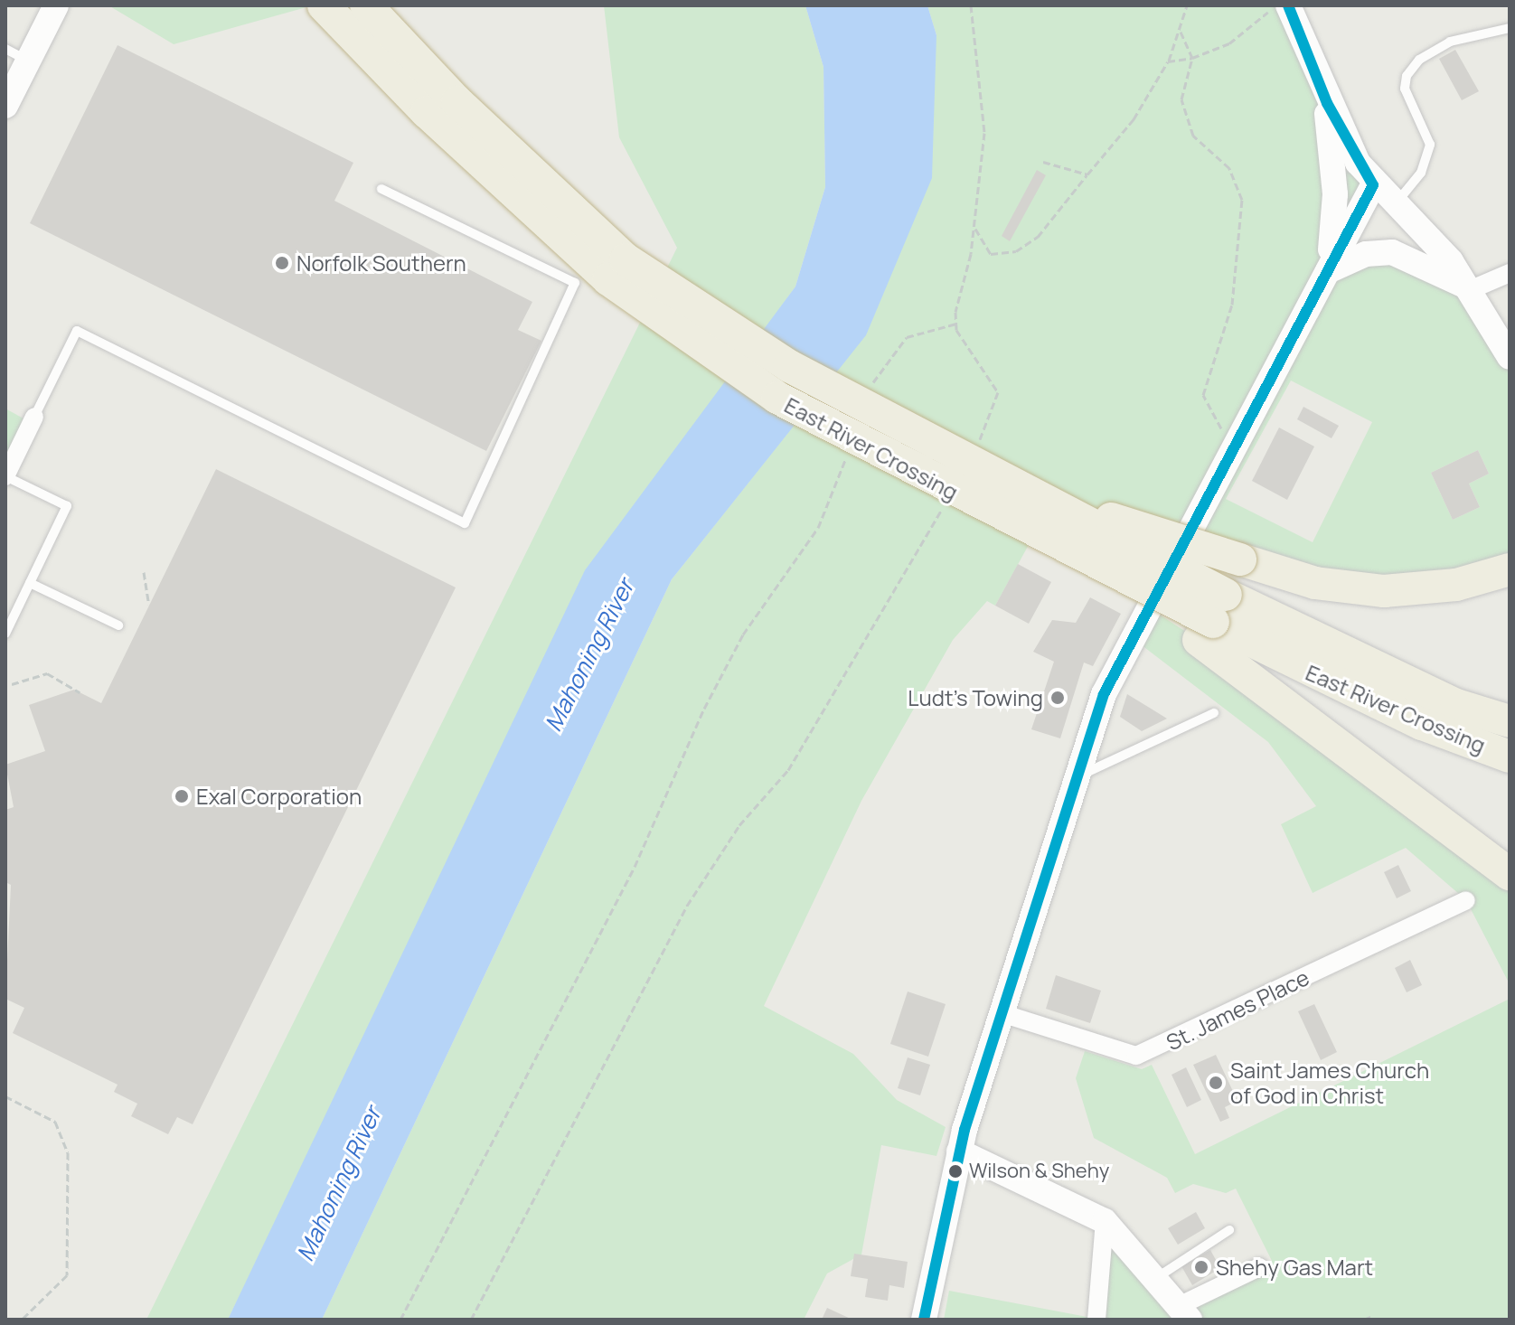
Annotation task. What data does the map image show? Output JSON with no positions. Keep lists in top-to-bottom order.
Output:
{
  "streets": {
    "highway": ["East River Crossing"],
    "street": ["St. James Place"]
  },
  "water": ["Mahoning River"],
  "places": [
    "Norfolk Southern",
    "Ludt's Towing",
    "Exal Corporation",
    "Saint James Church of God in Christ",
    "Wilson & Shehy",
    "Shehy Gas Mart"
  ]
}
